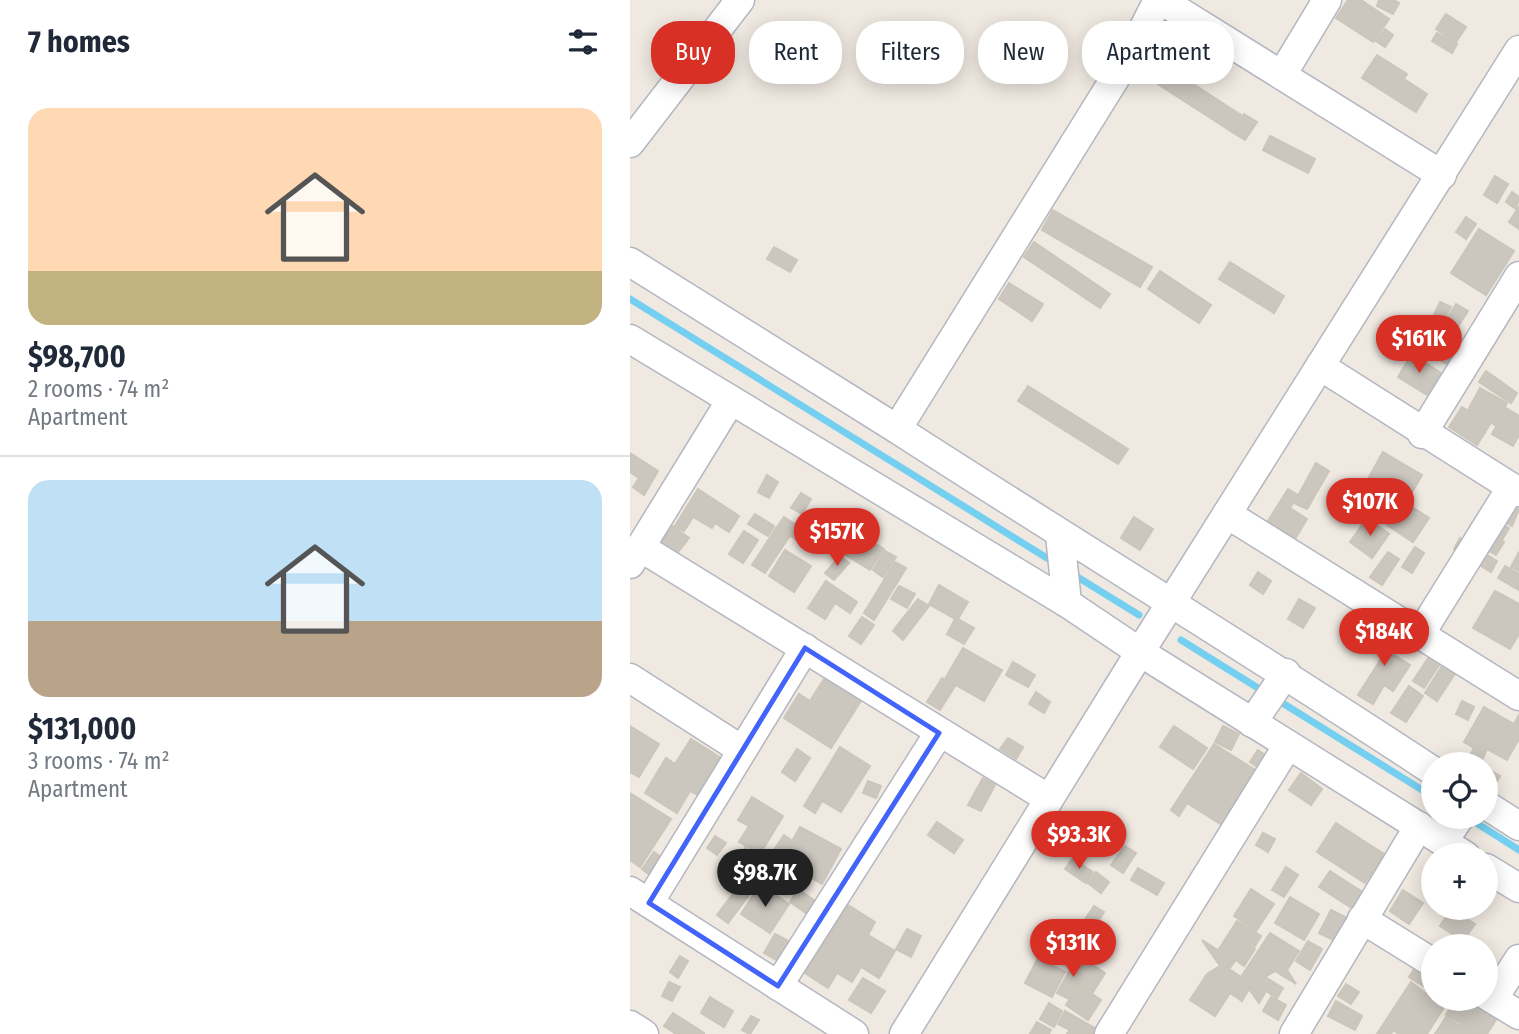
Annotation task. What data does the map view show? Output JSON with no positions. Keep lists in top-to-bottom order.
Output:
{
  "page": {
    "heading": "7 homes",
    "chip": [
      "Buy",
      "Rent",
      "Filters",
      "New",
      "Apartment"
    ],
    "list": [
      {
        "name": "$98,700",
        "note": "2 rooms · 74 m² · Apartment"
      },
      {
        "name": "$131,000",
        "note": "3 rooms · 74 m² · Apartment"
      }
    ],
    "price": [
      "$161K",
      "$107K",
      "$157K",
      "$184K",
      "$93.3K",
      "$98.7K",
      "$131K"
    ],
    "map_buttons": ["+", "−"]
  }
}
